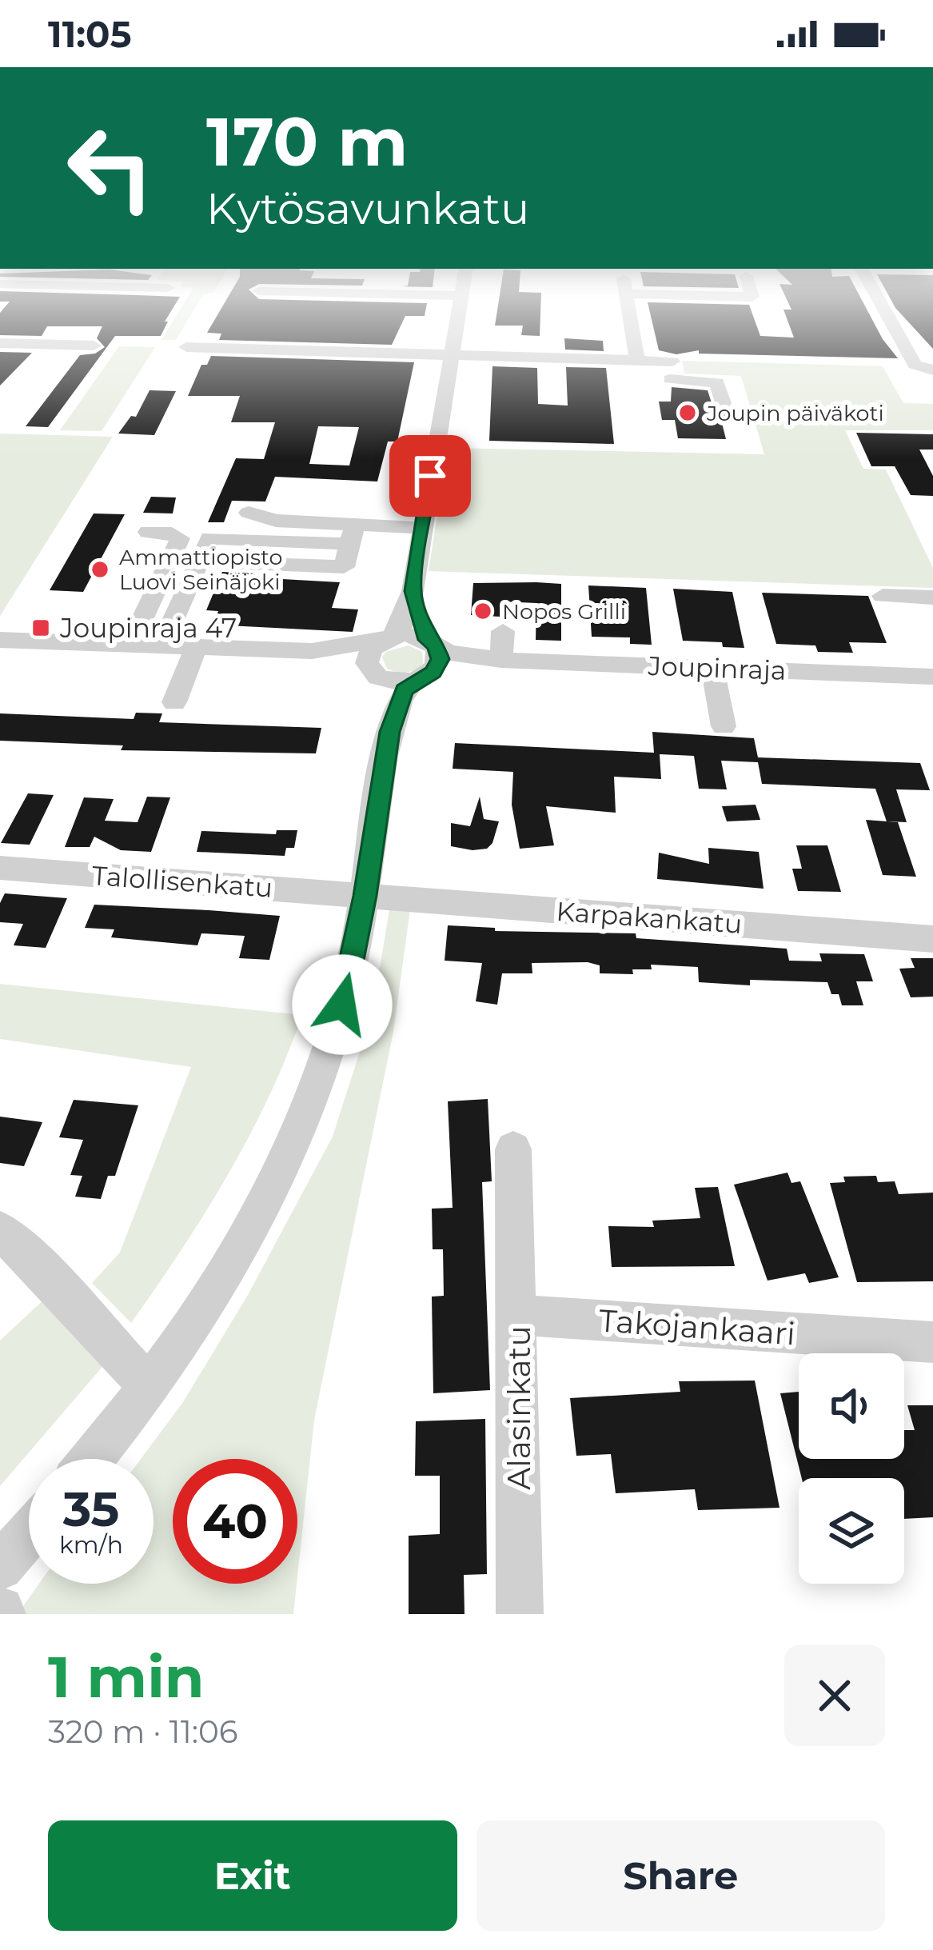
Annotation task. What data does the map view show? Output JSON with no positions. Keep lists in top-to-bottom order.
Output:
{
  "streets": {
    "street": [
      "Joupinraja",
      "Talollisenkatu",
      "Karpakankatu",
      "Takojankaari",
      "Alasinkatu"
    ]
  },
  "crossings": [
    ["Talollisenkatu", "Karpakankatu"],
    ["Takojankaari", "Alasinkatu"]
  ],
  "places": {
    "other": ["Joupin päiväkoti", "Ammattiopisto Luovi Seinäjoki", "Nopos Grilli"],
    "transit": ["Joupinraja 47"]
  },
  "page": {
    "status": "11:05",
    "turn": ["170 m", "Kytösavunkatu"],
    "speed": "35 km/h",
    "limit": "40",
    "heading": ["1 min", "320 m · 11:06"],
    "buttons": ["Exit", "Share"]
  }
}
